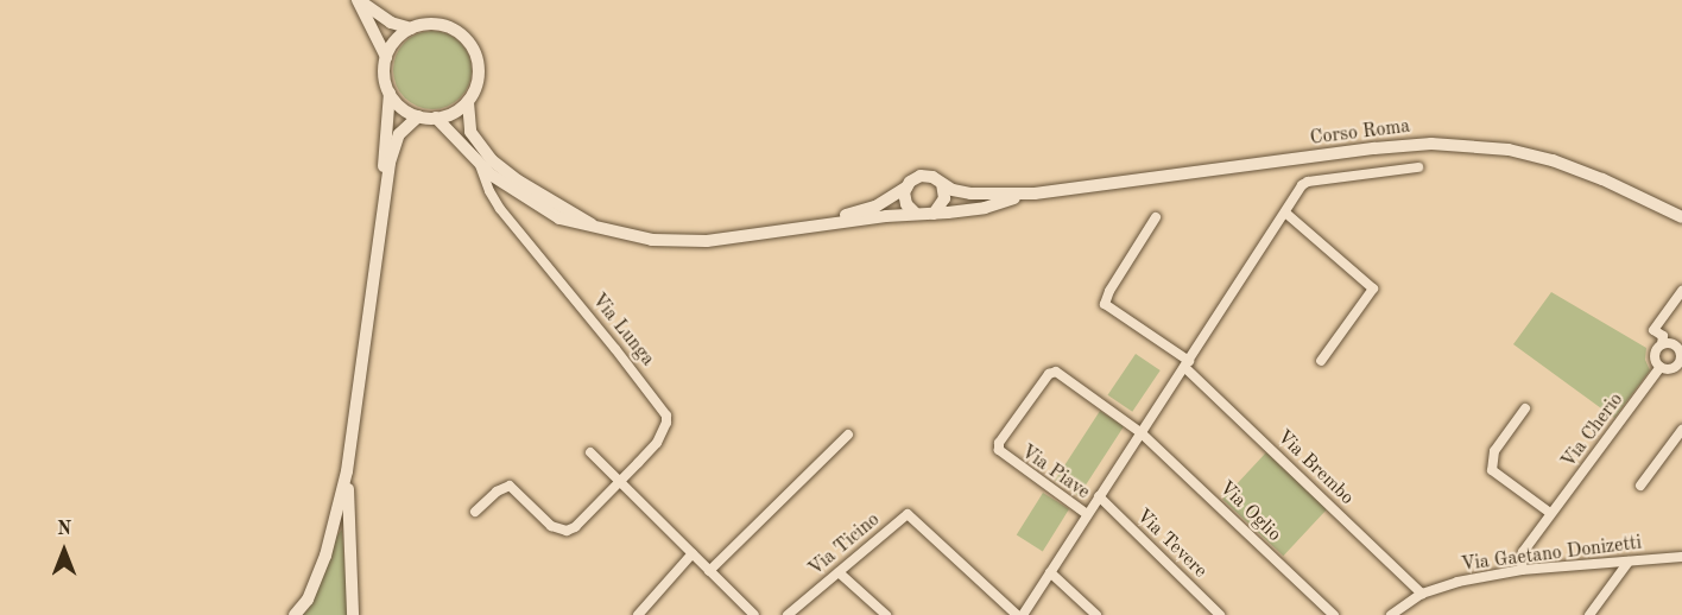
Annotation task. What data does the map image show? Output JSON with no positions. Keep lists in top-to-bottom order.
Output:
{
  "streets": {
    "street": [
      "Corso Roma",
      "Via Lunga",
      "Via Cherio",
      "Via Brembo",
      "Via Piave",
      "Via Oglio",
      "Via Tevere",
      "Via Ticino",
      "Via Gaetano Donizetti"
    ]
  },
  "crossings": [
    ["Corso Roma", "Via Lunga"],
    ["Via Cherio", "Via Gaetano Donizetti"],
    ["Via Brembo", "Via Piave"],
    ["Via Brembo", "Via Gaetano Donizetti"],
    ["Via Piave", "Via Oglio"],
    ["Via Piave", "Via Tevere"]
  ],
  "north": "top"
}
